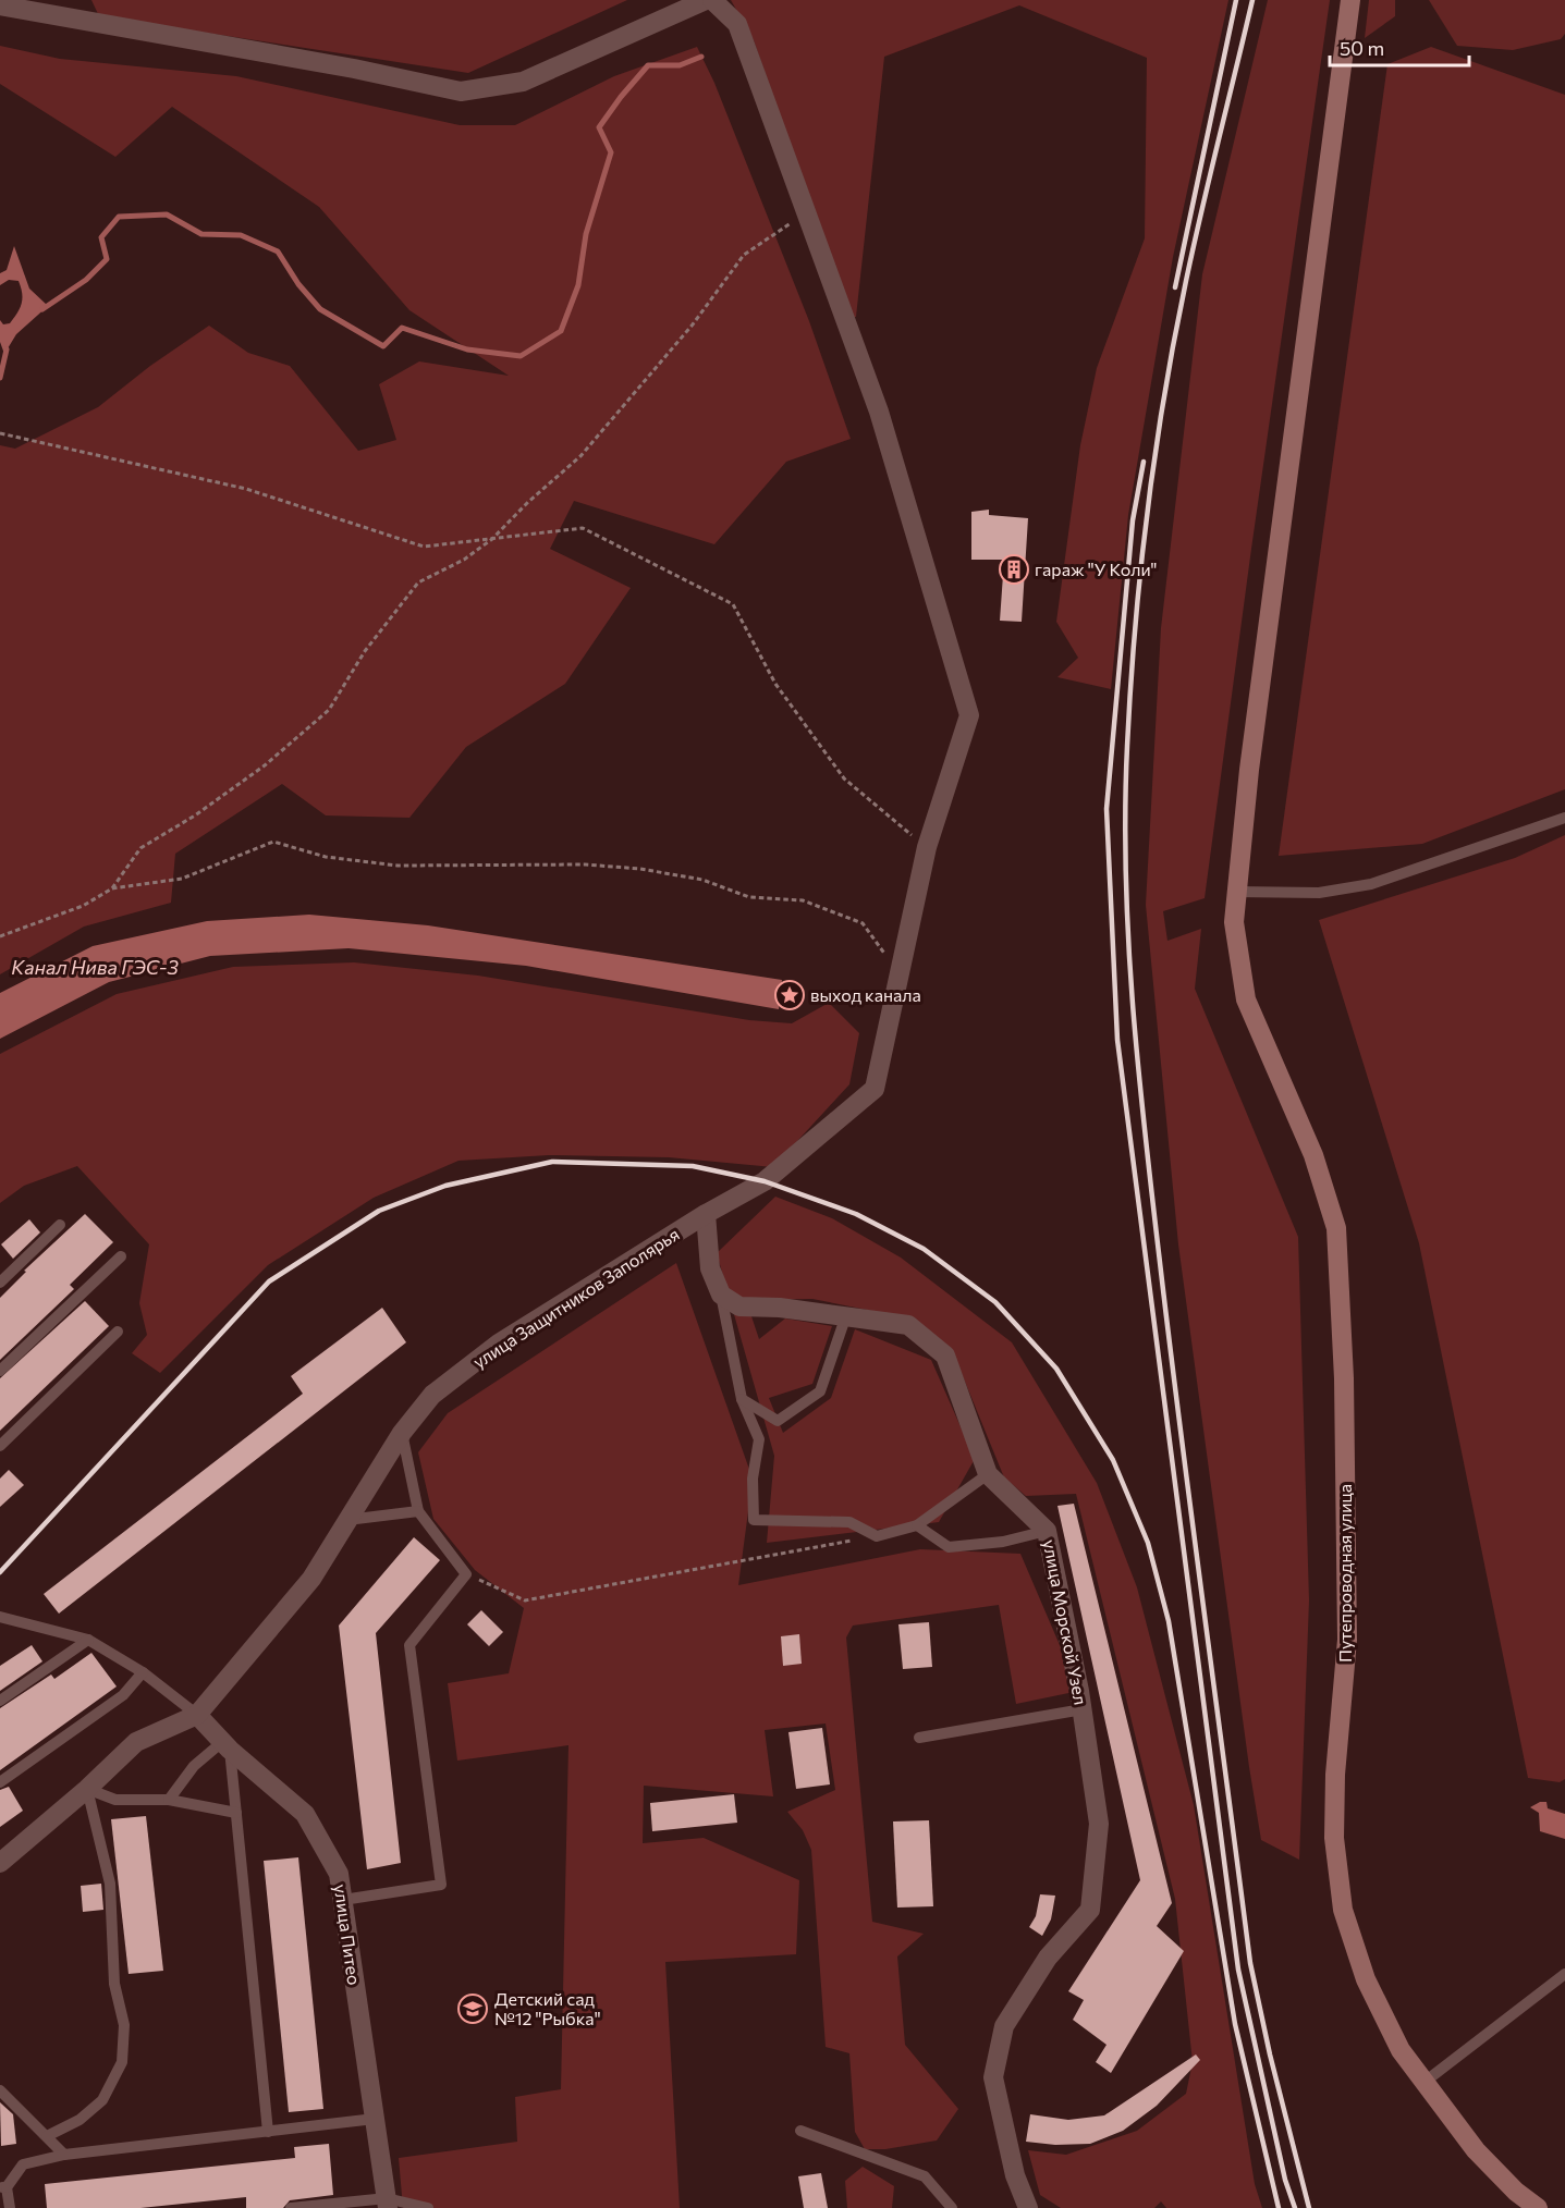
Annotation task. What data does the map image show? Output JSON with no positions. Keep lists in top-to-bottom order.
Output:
{
  "streets": {
    "main road": ["Путепроводная улица"],
    "street": ["улица Защитников Заполярья", "улица Морской Узел", "улица Питео"]
  },
  "crossings": [
    ["улица Защитников Заполярья", "улица Питео"]
  ],
  "water": ["Канал Нива ГЭС-3"],
  "places": {
    "building": ["гараж \"У Коли\""],
    "place": ["выход канала"],
    "school or university": ["Детский сад №12 \"Рыбка\""]
  },
  "scale_bar": "50 m"
}
